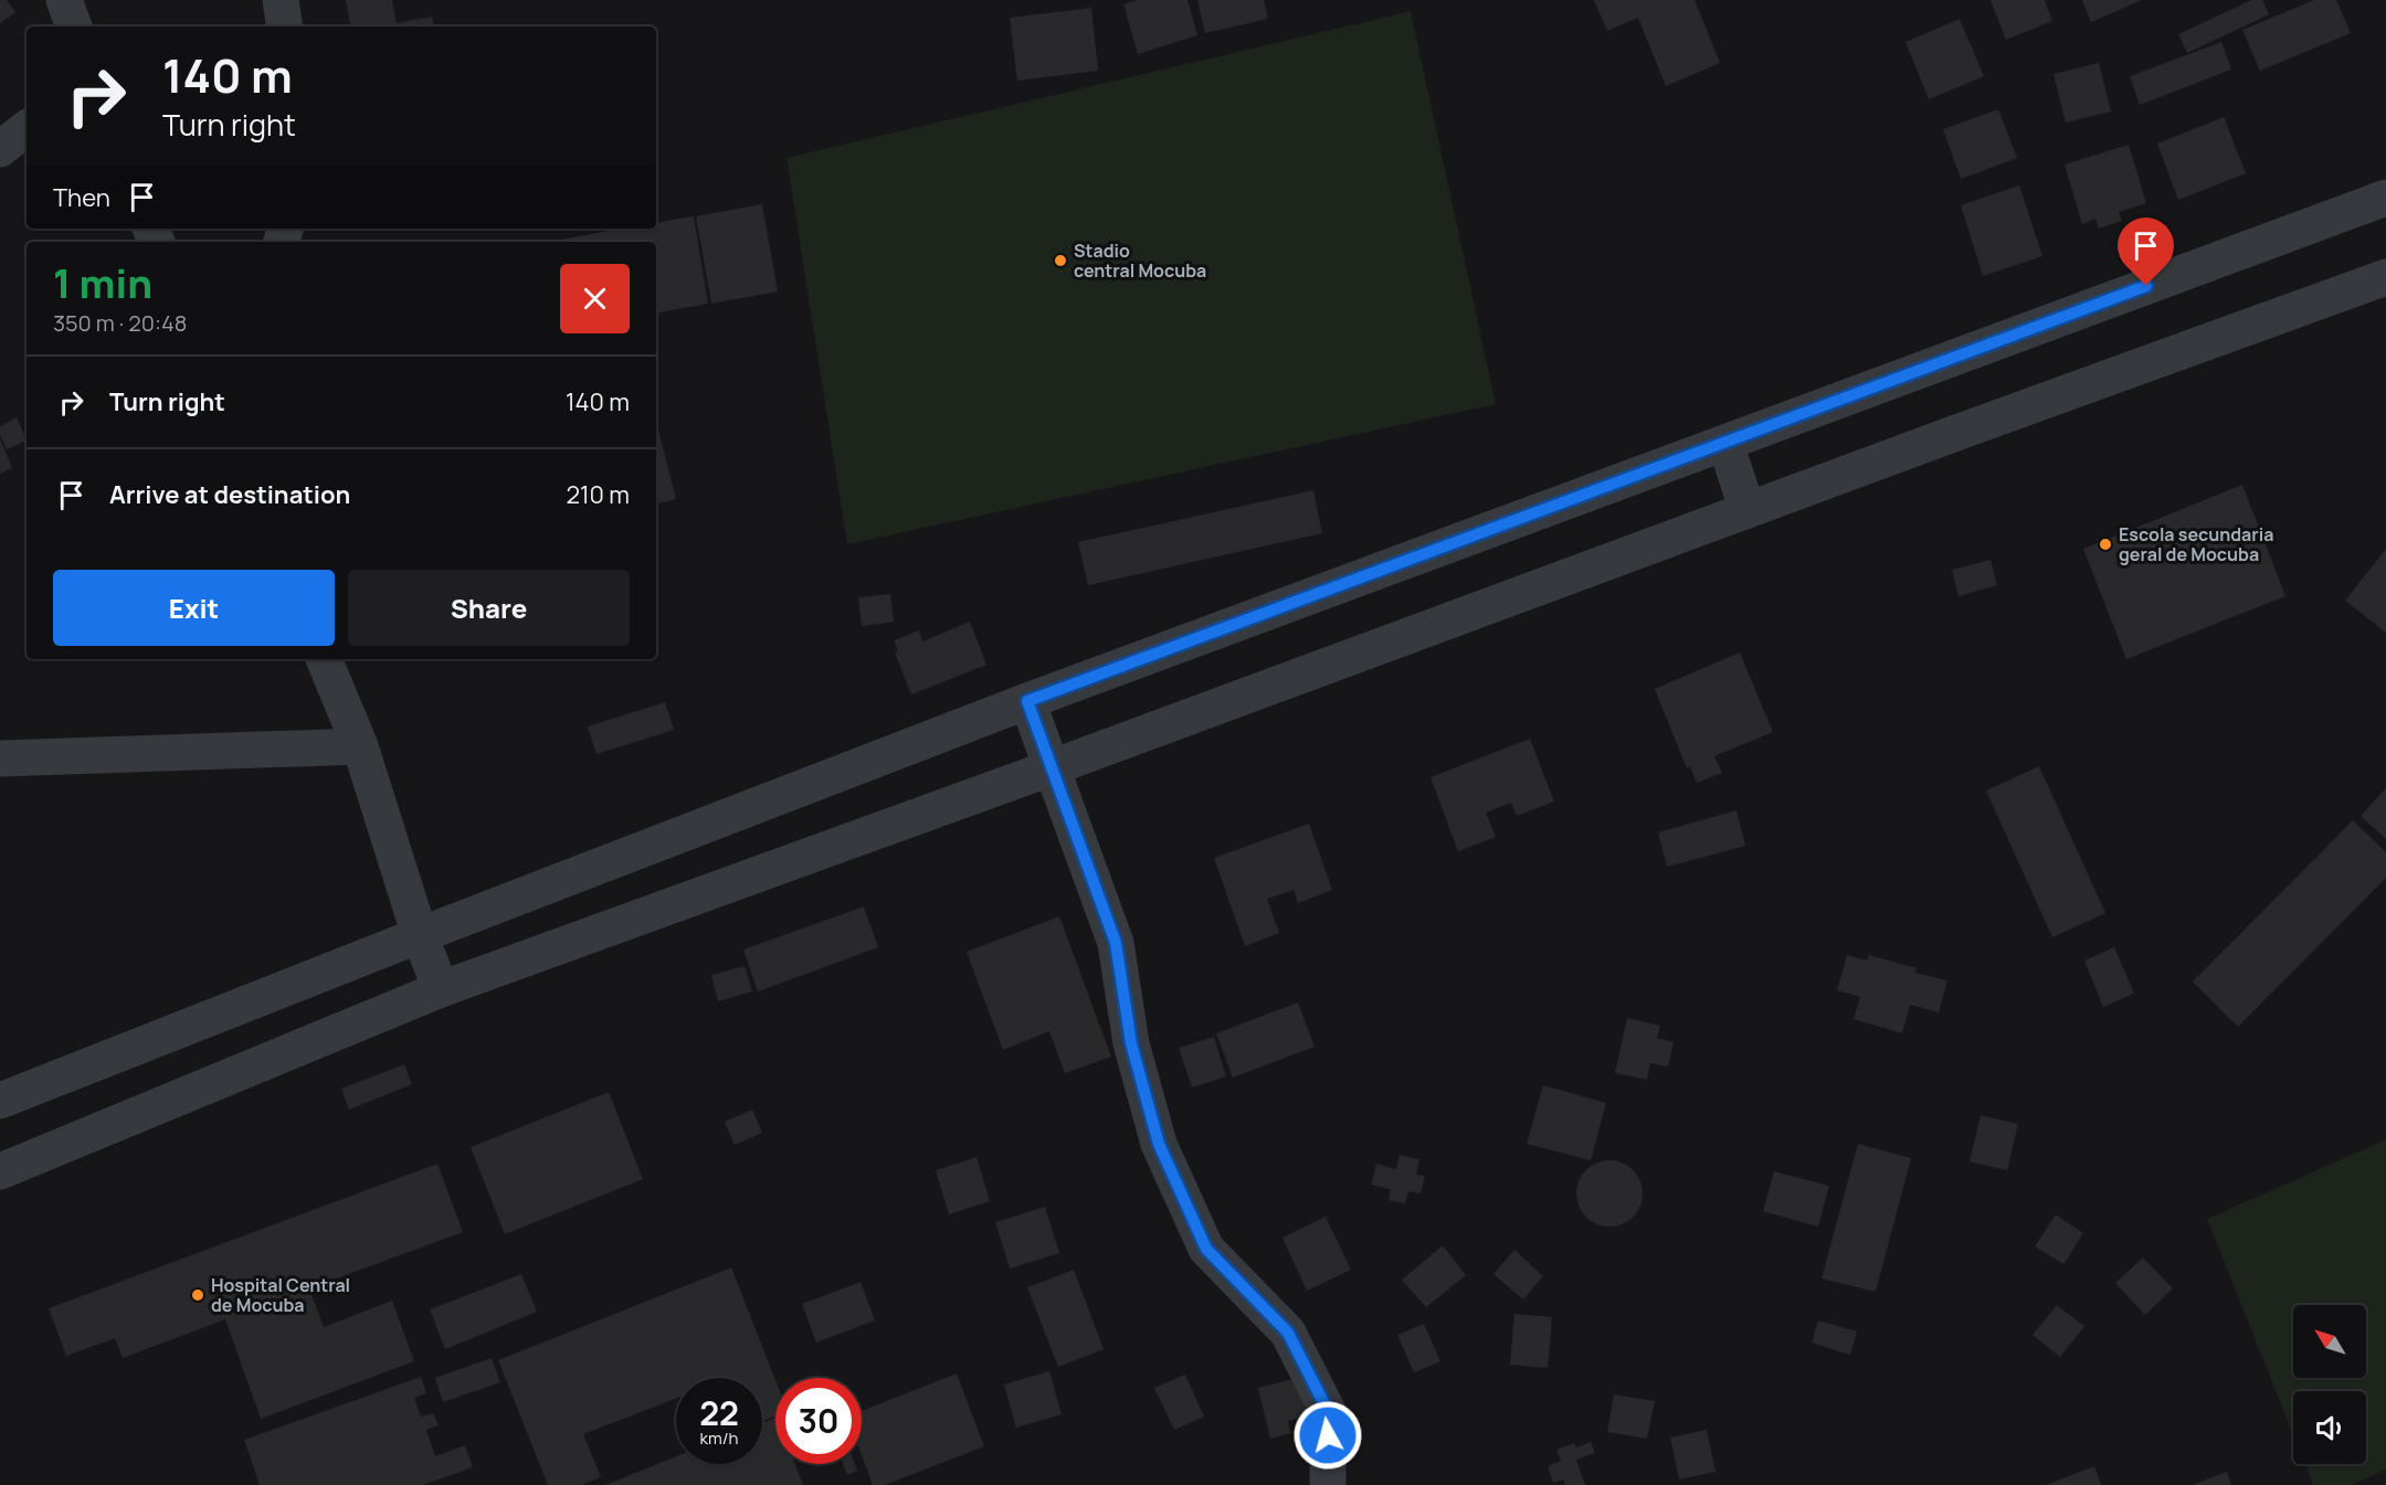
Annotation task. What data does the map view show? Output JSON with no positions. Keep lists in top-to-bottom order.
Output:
{
  "places": ["Stadio central Mocuba", "Escola secundaria geral de Mocuba", "Hospital Central de Mocuba"],
  "north": "top left",
  "page": {
    "turn": ["140 m", "Turn right"],
    "then": "Then",
    "heading": ["1 min", "350 m · 20:48"],
    "list": [
      {
        "name": "Turn right",
        "value": "140 m"
      },
      {
        "name": "Arrive at destination",
        "value": "210 m"
      }
    ],
    "buttons": ["Exit", "Share"],
    "speed": "22 km/h",
    "limit": "30"
  }
}
